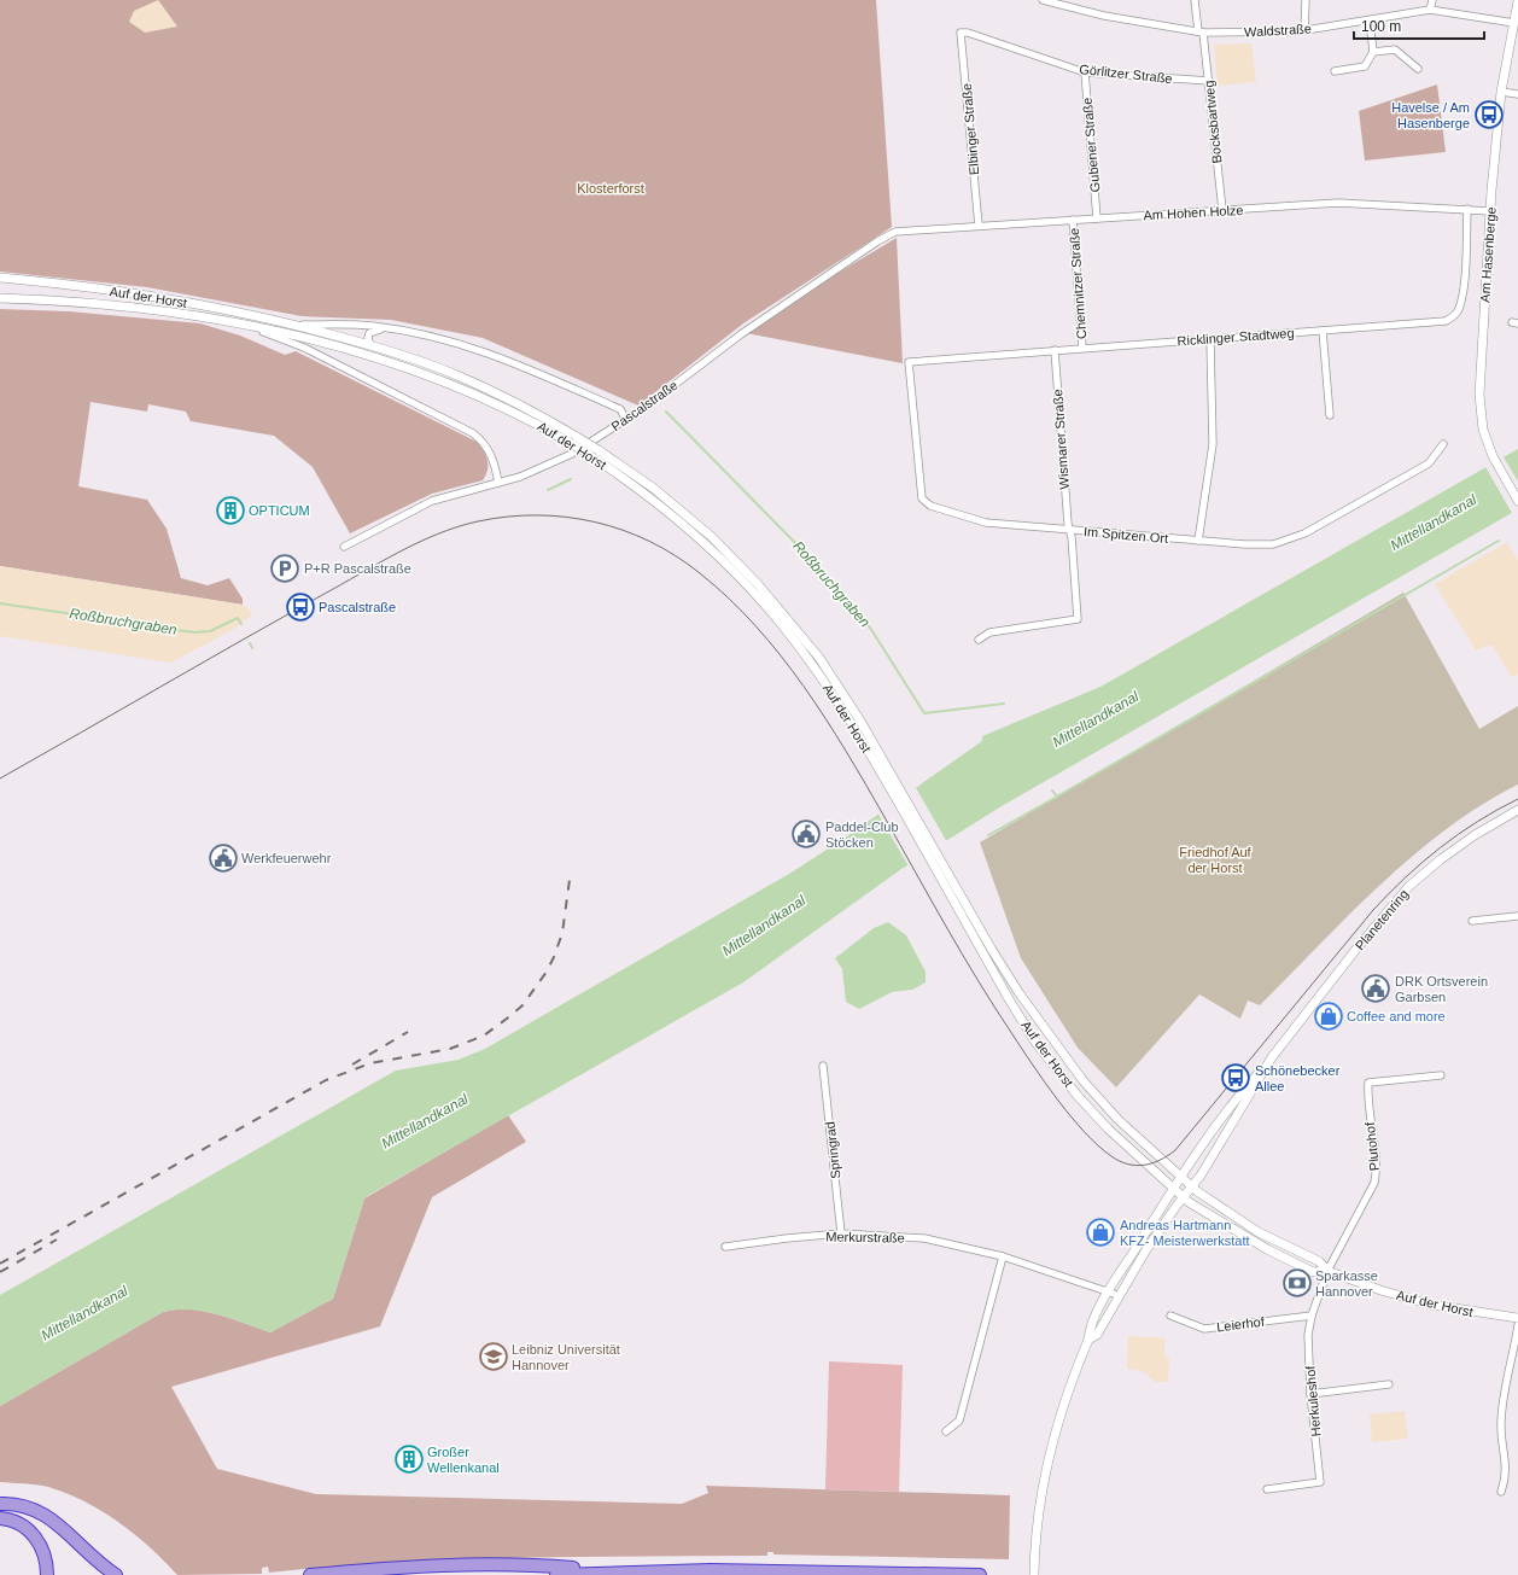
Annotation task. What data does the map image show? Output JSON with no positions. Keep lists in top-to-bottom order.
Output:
{
  "streets": {
    "street": [
      "Waldstraße",
      "Görlitzer Straße",
      "Bocksbartweg",
      "Elbinger Straße",
      "Gubener Straße",
      "Am Hohen Holze",
      "Am Hasenberge",
      "Chemnitzer Straße",
      "Auf der Horst",
      "Ricklinger Stadtweg",
      "Pascalstraße",
      "Wismarer Straße",
      "Im Spitzen Ort",
      "Planetenring",
      "Plutohof",
      "Springrad",
      "Merkurstraße",
      "Leierhof",
      "Herkuleshof"
    ]
  },
  "crossings": [
    ["Waldstraße", "Bocksbartweg"],
    ["Waldstraße", "Am Hasenberge"],
    ["Görlitzer Straße", "Bocksbartweg"],
    ["Görlitzer Straße", "Elbinger Straße"],
    ["Görlitzer Straße", "Gubener Straße"],
    ["Bocksbartweg", "Am Hohen Holze"],
    ["Elbinger Straße", "Am Hohen Holze"],
    ["Gubener Straße", "Am Hohen Holze"],
    ["Am Hohen Holze", "Am Hasenberge"],
    ["Am Hohen Holze", "Chemnitzer Straße"],
    ["Am Hohen Holze", "Ricklinger Stadtweg"],
    ["Am Hohen Holze", "Pascalstraße"],
    ["Chemnitzer Straße", "Ricklinger Stadtweg"],
    ["Auf der Horst", "Pascalstraße"],
    ["Auf der Horst", "Planetenring"],
    ["Auf der Horst", "Plutohof"],
    ["Auf der Horst", "Herkuleshof"],
    ["Ricklinger Stadtweg", "Wismarer Straße"],
    ["Ricklinger Stadtweg", "Im Spitzen Ort"],
    ["Wismarer Straße", "Im Spitzen Ort"],
    ["Plutohof", "Herkuleshof"],
    ["Springrad", "Merkurstraße"],
    ["Leierhof", "Herkuleshof"]
  ],
  "water": ["Mittellandkanal", "Roßbruchgraben"],
  "parks": ["Klosterforst", "Friedhof Auf der Horst"],
  "places": {
    "bus stop": ["Havelse / Am Hasenberge", "Pascalstraße", "Schönebecker Allee"],
    "building": ["OPTICUM", "Großer Wellenkanal"],
    "parking": ["P+R Pascalstraße"],
    "public building": ["Paddel-Club Stöcken", "Werkfeuerwehr", "DRK Ortsverein Garbsen"],
    "shop": ["Coffee and more", "Andreas Hartmann KFZ- Meisterwerkstatt"],
    "bank": ["Sparkasse Hannover"],
    "school or university": ["Leibniz Universität Hannover"]
  },
  "scale_bar": "100 m"
}
